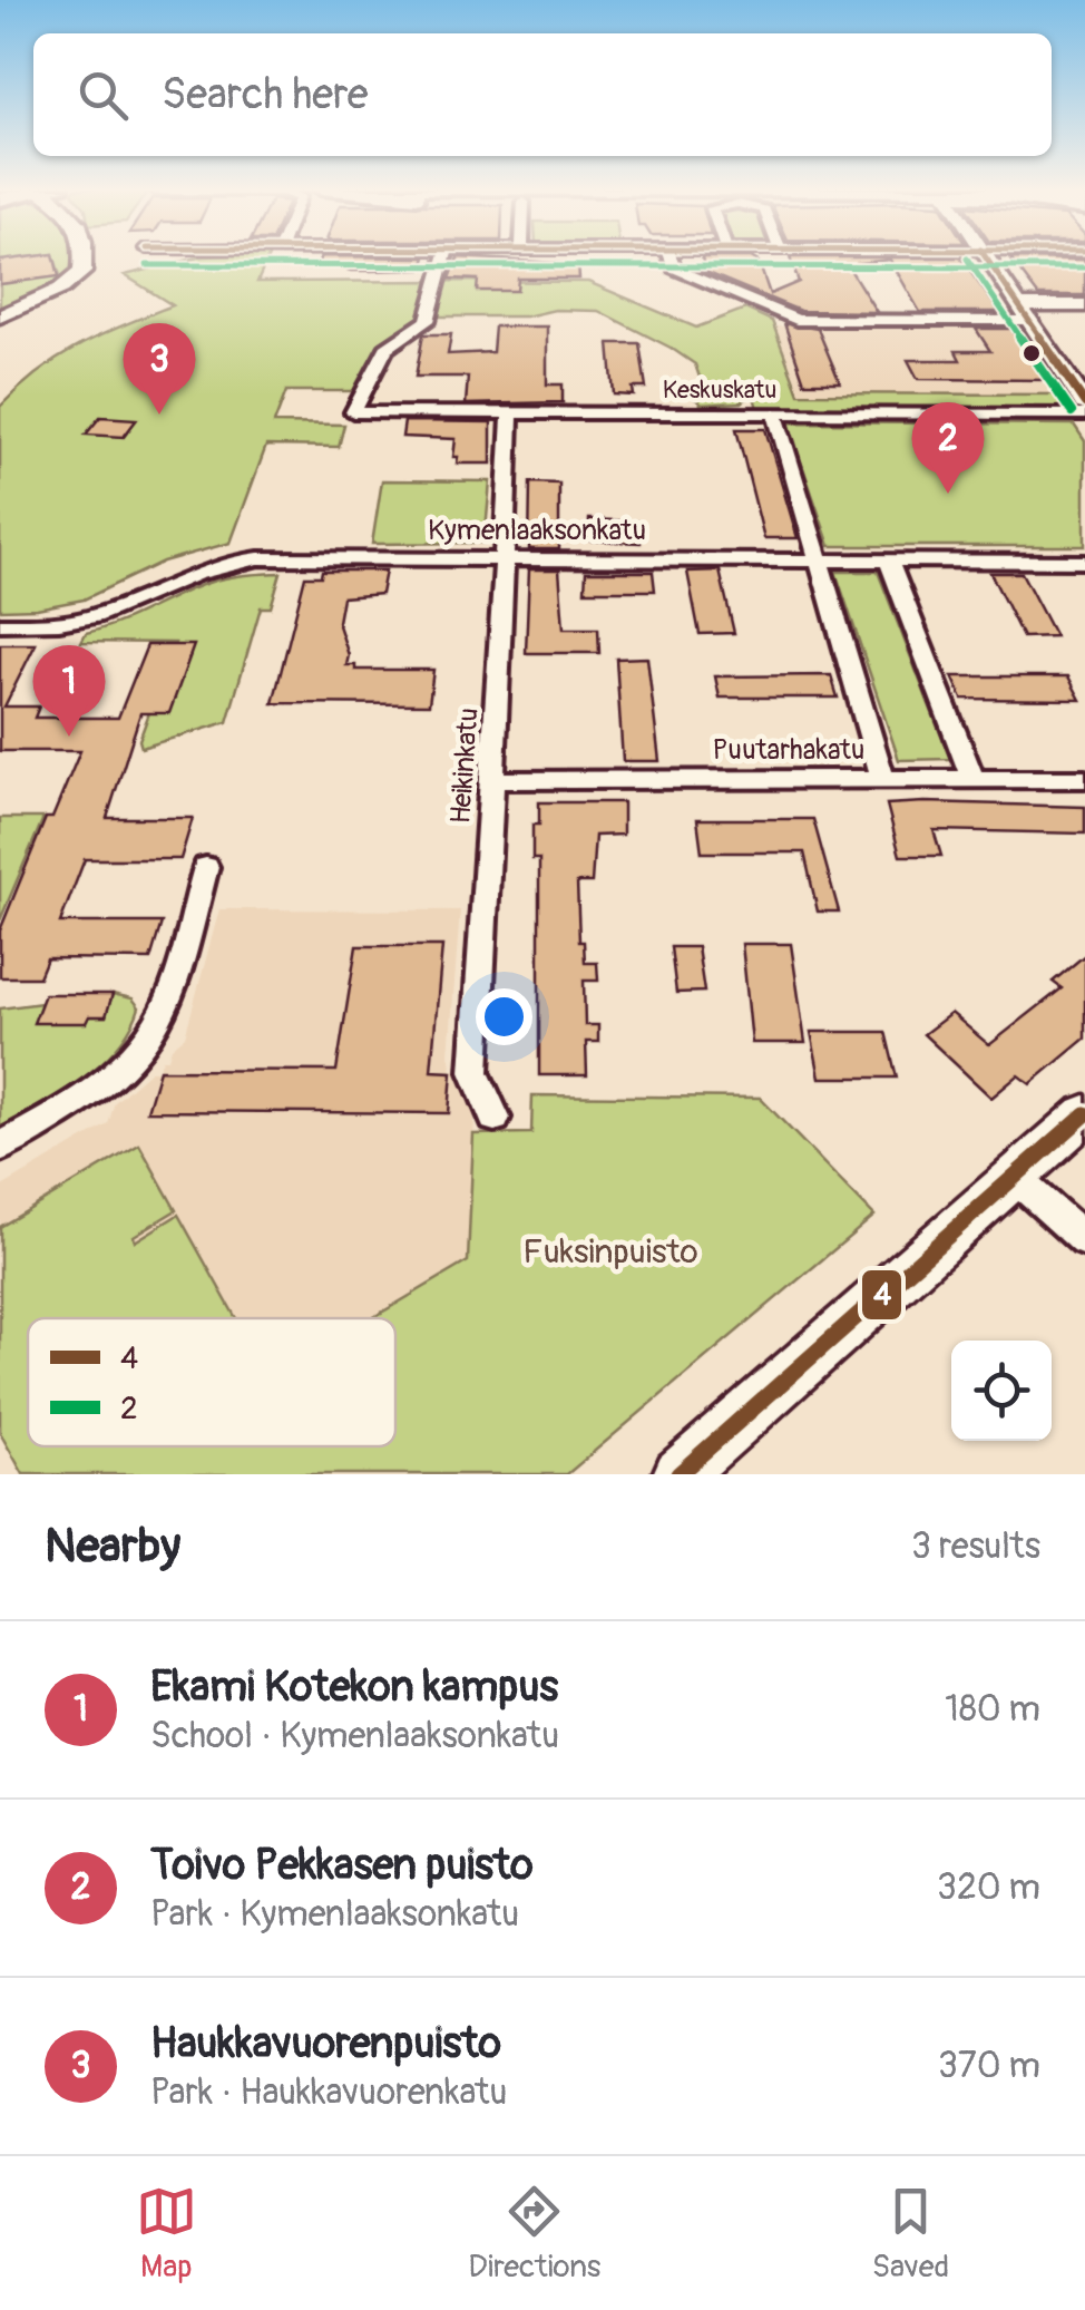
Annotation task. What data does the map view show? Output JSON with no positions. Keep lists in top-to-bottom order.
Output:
{
  "streets": {
    "street": [
      "Keskuskatu",
      "Kymenlaaksonkatu",
      "Puutarhakatu",
      "Heikinkatu"
    ]
  },
  "crossings": [
    ["Keskuskatu", "Heikinkatu"],
    ["Kymenlaaksonkatu", "Heikinkatu"],
    ["Puutarhakatu", "Heikinkatu"]
  ],
  "parks": ["Fuksinpuisto"],
  "lines": ["transit line 4", "transit line 2"],
  "legend": ["4", "2"],
  "page": {
    "search": "Search here",
    "pins": ["3", "2", "1"],
    "heading": ["Nearby", "3 results"],
    "list": [
      {
        "mark": "1",
        "name": "Ekami Kotekon kampus",
        "note": "School · Kymenlaaksonkatu",
        "value": "180 m"
      },
      {
        "mark": "2",
        "name": "Toivo Pekkasen puisto",
        "note": "Park · Kymenlaaksonkatu",
        "value": "320 m"
      },
      {
        "mark": "3",
        "name": "Haukkavuorenpuisto",
        "note": "Park · Haukkavuorenkatu",
        "value": "370 m"
      }
    ],
    "nav": ["Map", "Directions", "Saved"]
  }
}
